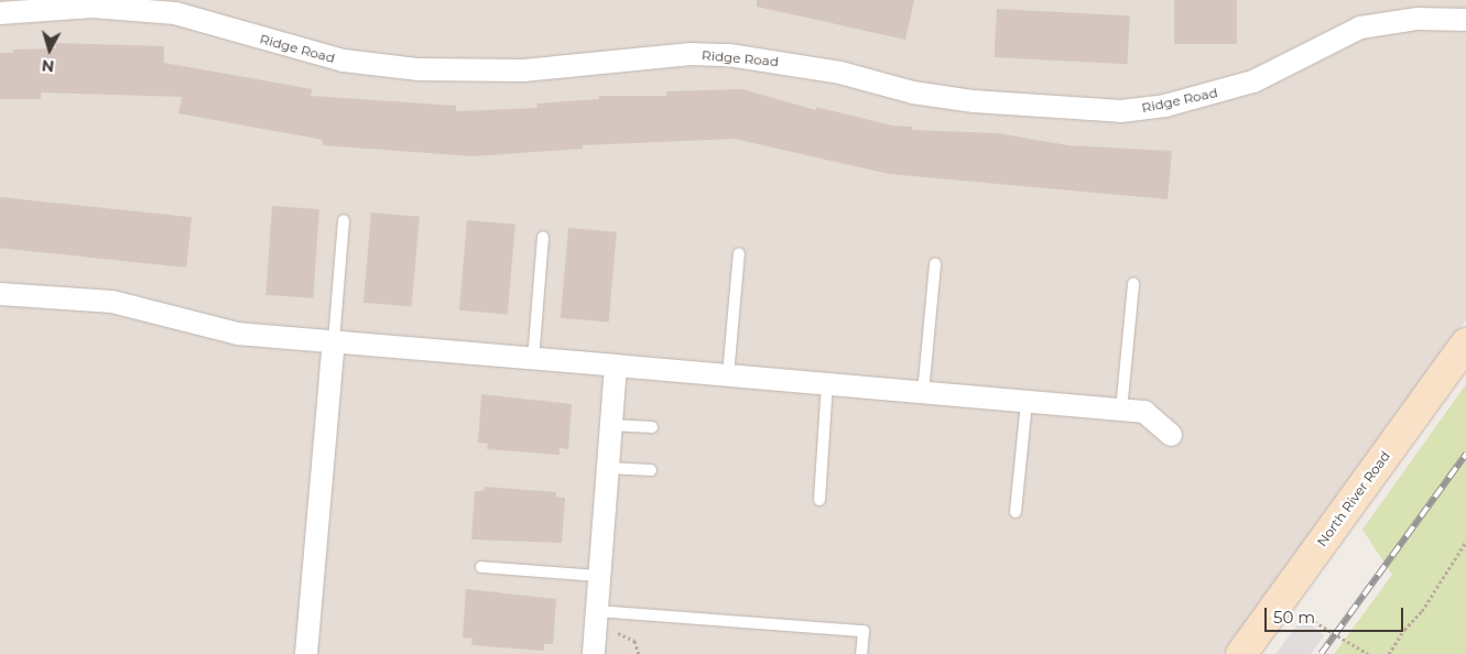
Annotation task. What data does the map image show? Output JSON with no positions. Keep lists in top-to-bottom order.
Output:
{
  "streets": {
    "main road": ["North River Road"],
    "street": ["Ridge Road"]
  },
  "scale_bar": "50 m",
  "north": "bottom"
}
